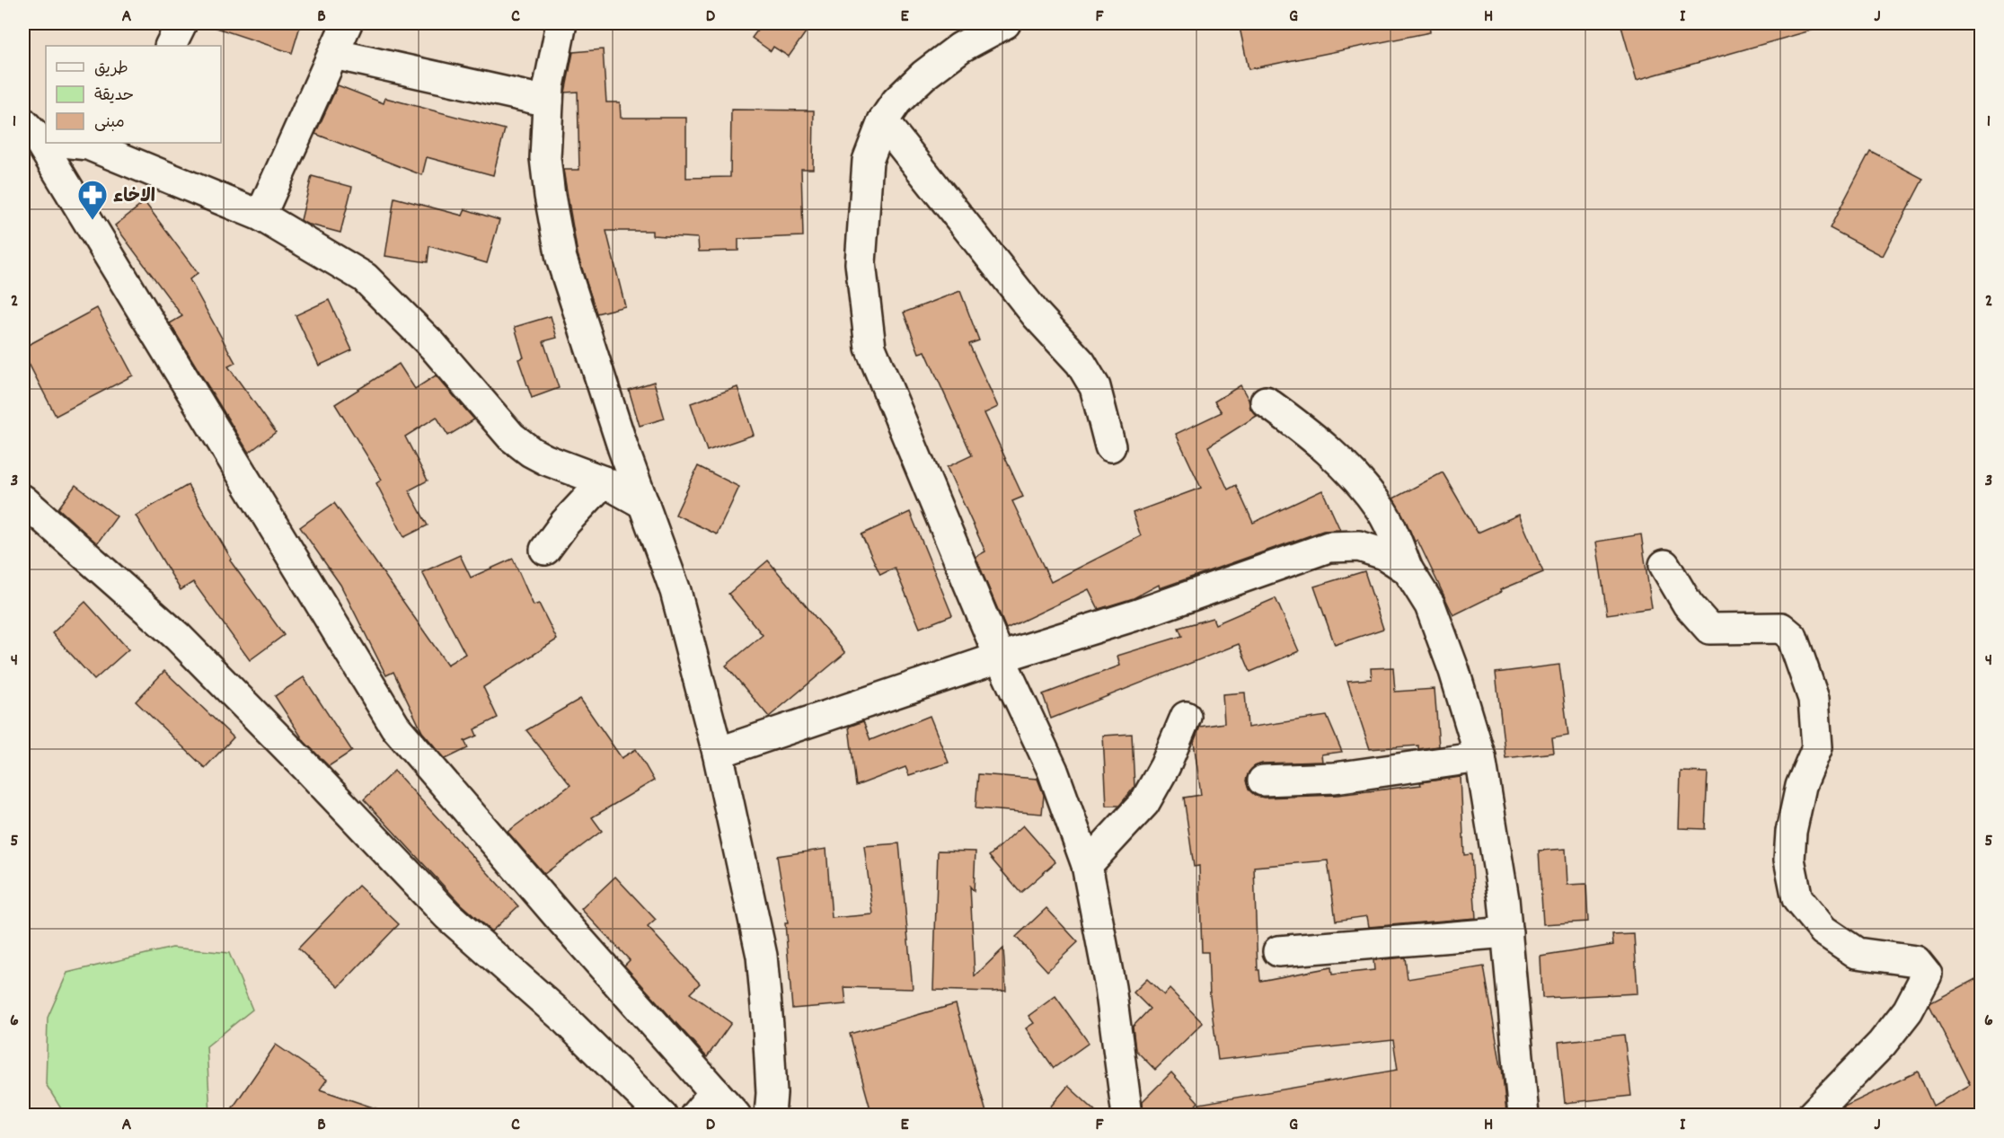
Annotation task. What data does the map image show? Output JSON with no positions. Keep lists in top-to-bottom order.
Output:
{
  "places": {
    "pharmacy": ["الاخاء"]
  },
  "legend": ["طريق", "حديقة", "مبنى"],
  "grid": {
    "columns": [
      "A",
      "B",
      "C",
      "D",
      "E",
      "F",
      "G",
      "H",
      "I",
      "J"
    ],
    "rows": [
      "1",
      "2",
      "3",
      "4",
      "5",
      "6"
    ]
  }
}
